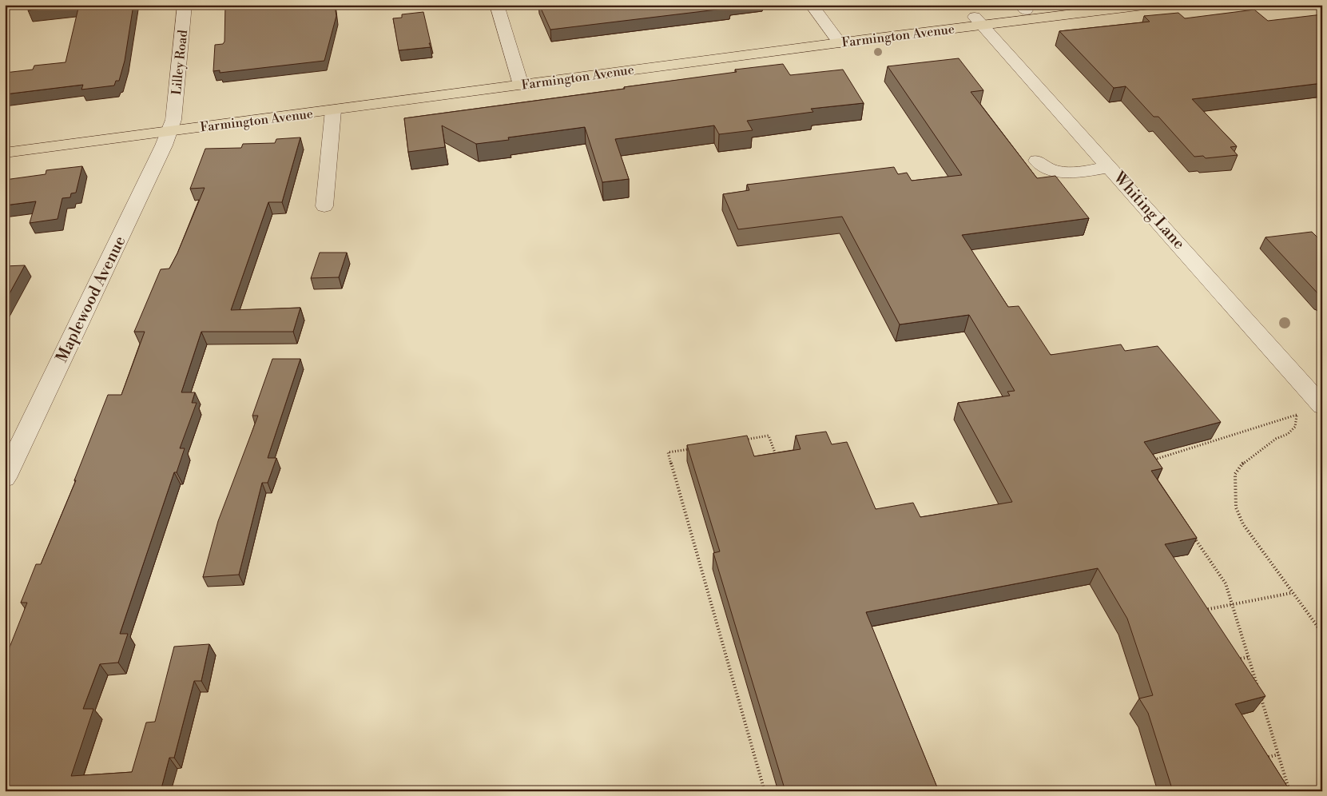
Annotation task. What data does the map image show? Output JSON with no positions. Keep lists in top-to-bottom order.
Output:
{
  "streets": {
    "main road": ["Farmington Avenue"],
    "street": ["Lilley Road", "Whiting Lane", "Maplewood Avenue"]
  },
  "crossings": [
    ["Farmington Avenue", "Lilley Road"],
    ["Farmington Avenue", "Whiting Lane"],
    ["Farmington Avenue", "Maplewood Avenue"],
    ["Lilley Road", "Maplewood Avenue"]
  ]
}
